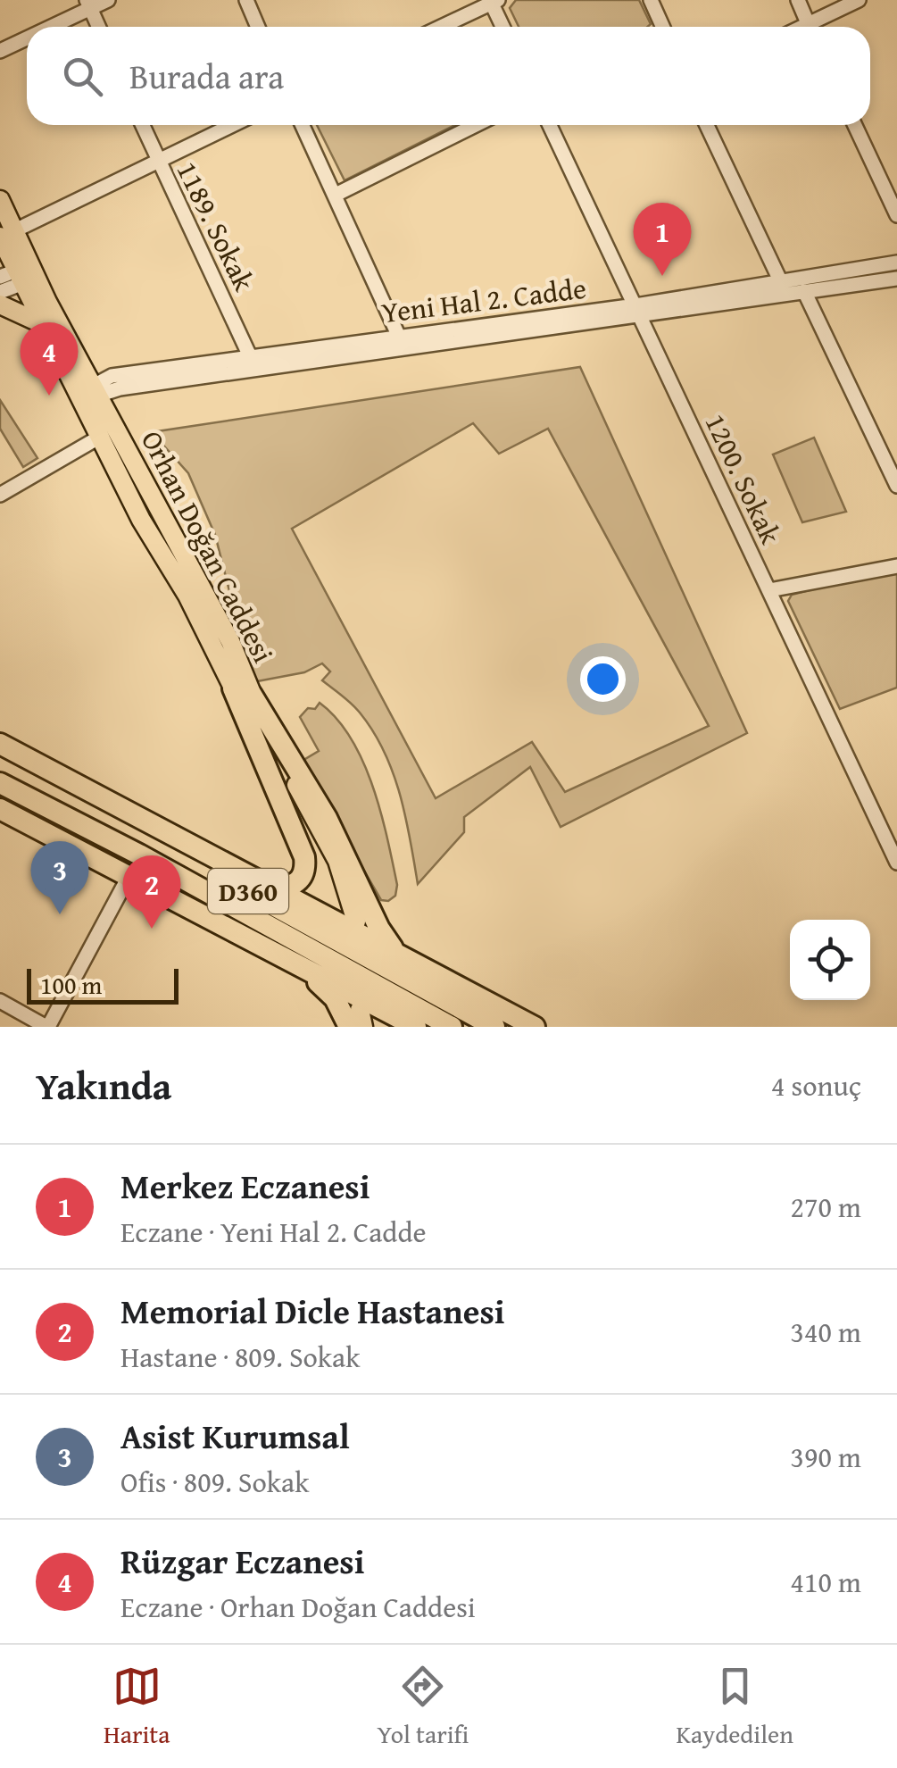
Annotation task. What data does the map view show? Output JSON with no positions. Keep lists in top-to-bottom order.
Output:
{
  "streets": {
    "highway": ["D360"],
    "main road": ["Orhan Doğan Caddesi"],
    "street": ["1189. Sokak", "Yeni Hal 2. Cadde", "1200. Sokak"]
  },
  "crossings": [
    ["1189. Sokak", "Yeni Hal 2. Cadde"],
    ["Yeni Hal 2. Cadde", "1200. Sokak"],
    ["Yeni Hal 2. Cadde", "Orhan Doğan Caddesi"]
  ],
  "scale_bar": "100 m",
  "page": {
    "search": "Burada ara",
    "pins": [
      "1",
      "4",
      "3",
      "2"
    ],
    "scale": "100 m",
    "heading": ["Yakında", "4 sonuç"],
    "list": [
      {
        "mark": "1",
        "name": "Merkez Eczanesi",
        "note": "Eczane · Yeni Hal 2. Cadde",
        "value": "270 m"
      },
      {
        "mark": "2",
        "name": "Memorial Dicle Hastanesi",
        "note": "Hastane · 809. Sokak",
        "value": "340 m"
      },
      {
        "mark": "3",
        "name": "Asist Kurumsal",
        "note": "Ofis · 809. Sokak",
        "value": "390 m"
      },
      {
        "mark": "4",
        "name": "Rüzgar Eczanesi",
        "note": "Eczane · Orhan Doğan Caddesi",
        "value": "410 m"
      }
    ],
    "nav": ["Harita", "Yol tarifi", "Kaydedilen"]
  }
}
